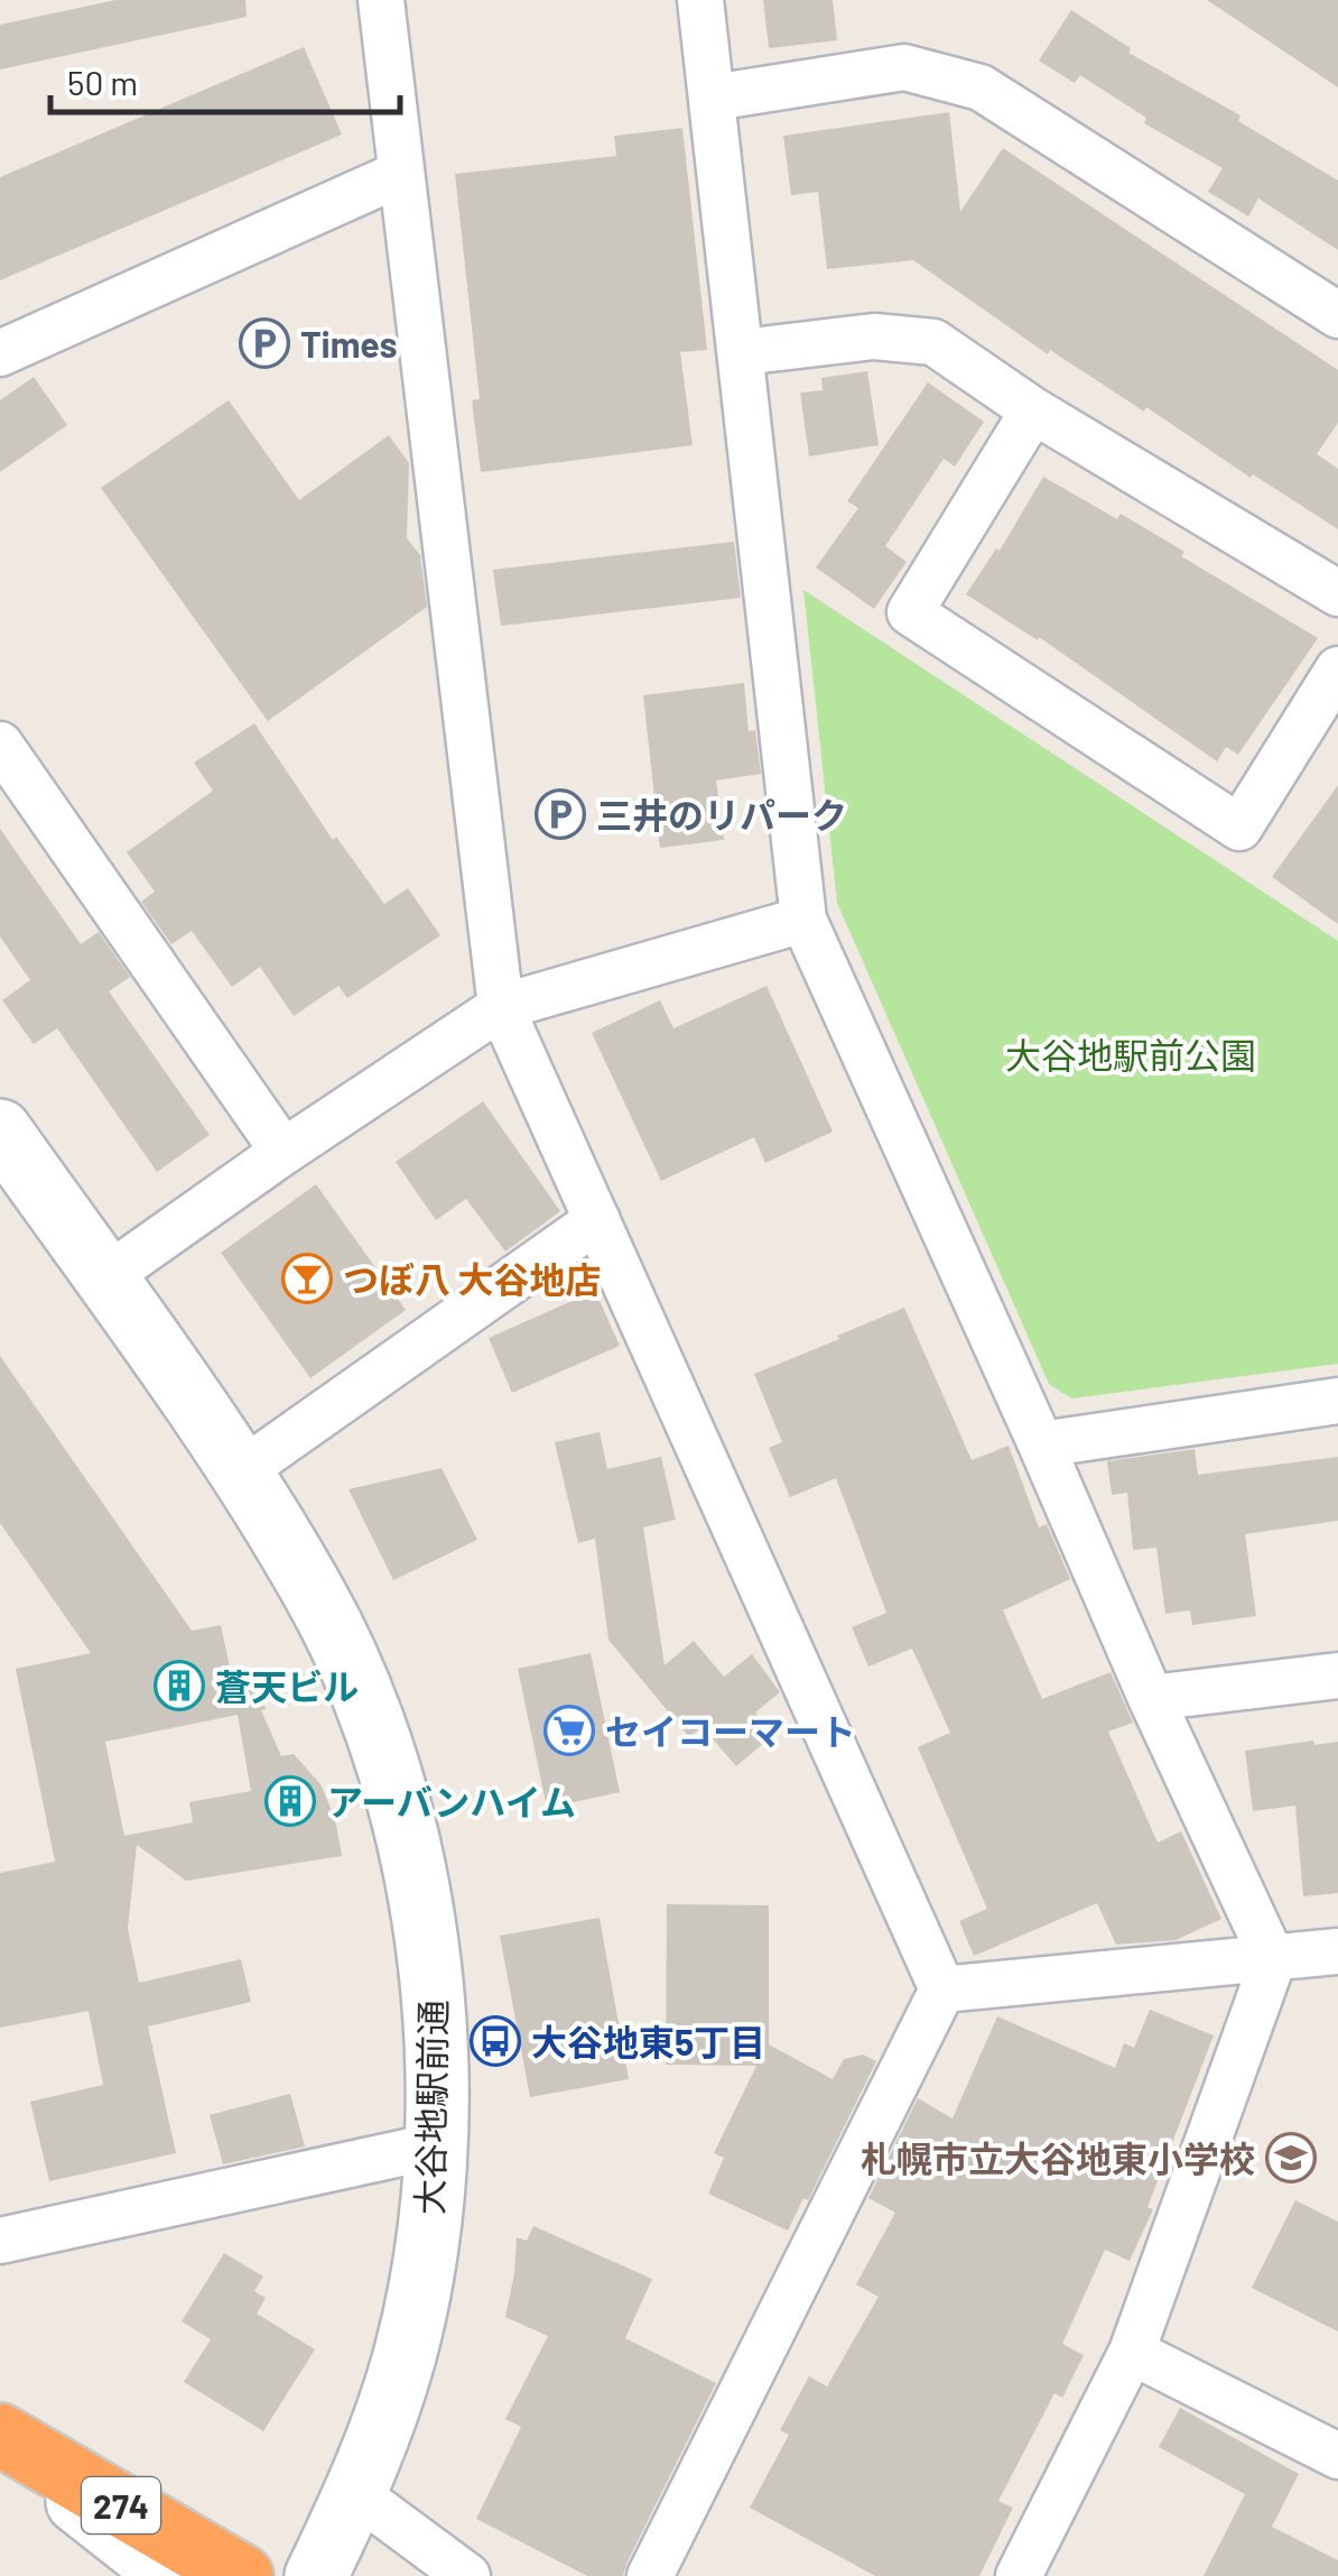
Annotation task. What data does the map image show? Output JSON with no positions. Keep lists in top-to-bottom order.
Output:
{
  "streets": {
    "highway": ["274"],
    "street": ["大谷地駅前通"]
  },
  "parks": ["大谷地駅前公園"],
  "places": {
    "parking": ["Times", "三井のリパーク"],
    "bar": ["つぼ八 大谷地店"],
    "building": ["蒼天ビル", "アーバンハイム"],
    "supermarket": ["セイコーマート"],
    "bus stop": ["大谷地東5丁目"],
    "school or university": ["札幌市立大谷地東小学校"]
  },
  "scale_bar": "50 m"
}
